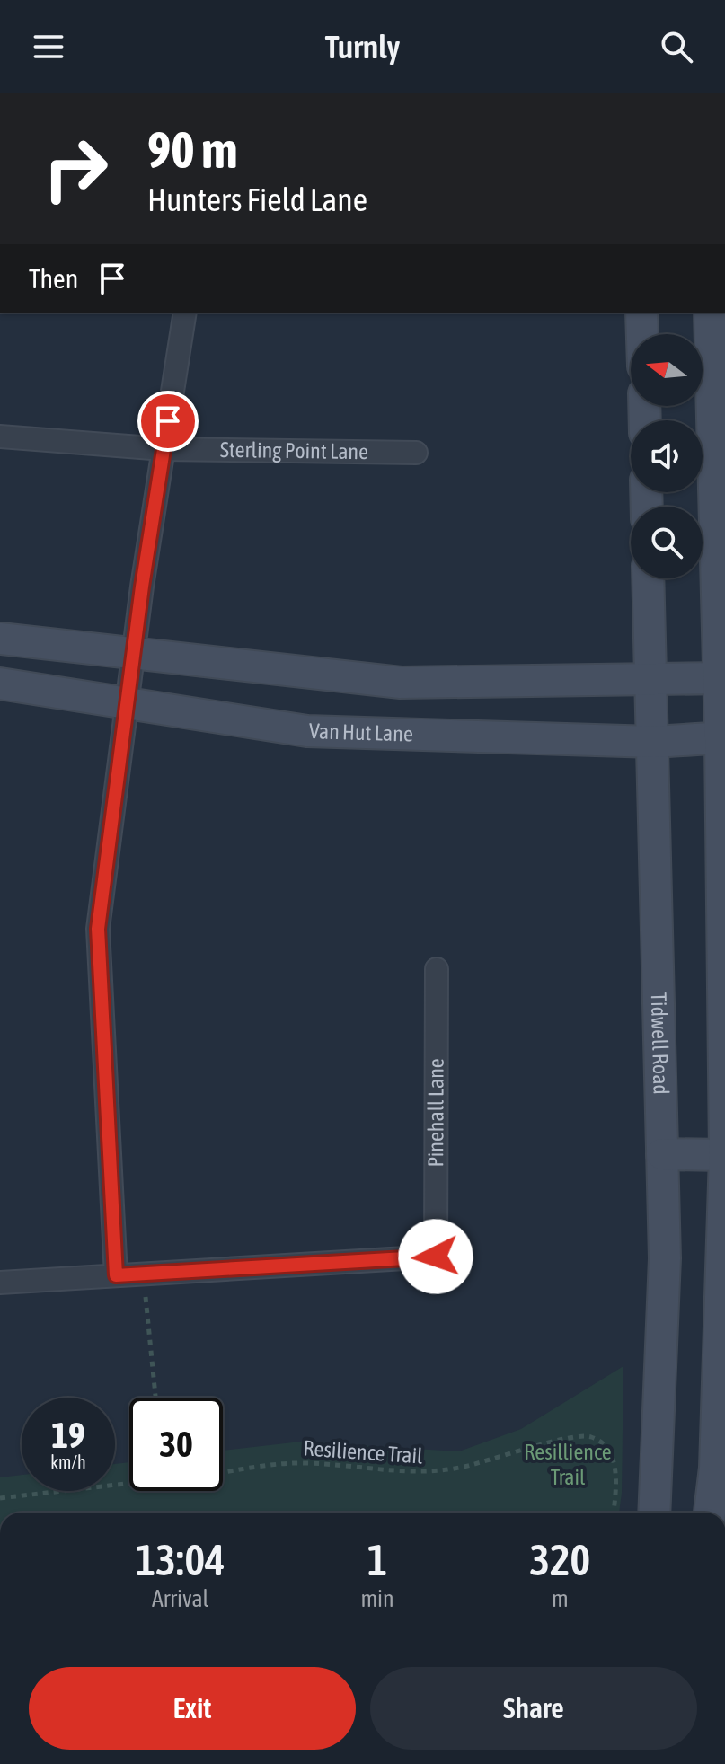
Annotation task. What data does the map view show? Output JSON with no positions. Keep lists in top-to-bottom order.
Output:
{
  "streets": {
    "main road": ["Van Hut Lane", "Tidwell Road"],
    "street": ["Sterling Point Lane", "Pinehall Lane"],
    "path": ["Resilience Trail"]
  },
  "crossings": [
    ["Van Hut Lane", "Tidwell Road"]
  ],
  "parks": ["Resillience Trail"],
  "north": "left",
  "page": {
    "header": "Turnly",
    "turn": ["90 m", "Hunters Field Lane"],
    "then": "Then",
    "speed": "19 km/h",
    "limit": "30",
    "eta": [
      "13:04",
      "Arrival",
      "1",
      "min",
      "320",
      "m"
    ],
    "buttons": ["Exit", "Share"]
  }
}
